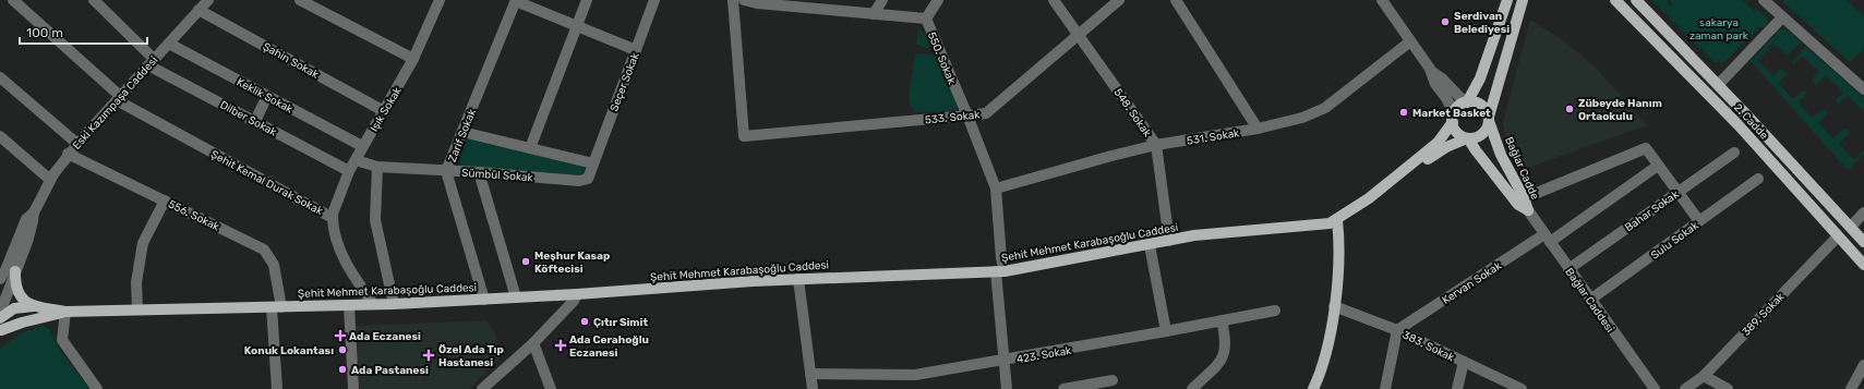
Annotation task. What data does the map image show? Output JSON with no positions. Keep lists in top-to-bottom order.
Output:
{
  "streets": {
    "main road": ["2. Cadde", "Bağlar Cadde", "Şehit Mehmet Karabaşoğlu Caddesi"],
    "street": [
      "550. Sokak",
      "Şahin Sokak",
      "Seçer Sokak",
      "Keklik Sokak",
      "Eski Kazımpaşa Caddesi",
      "Işık Sokak",
      "548. Sokak",
      "533. Sokak",
      "Dilber Sokak",
      "Zarif Sokak",
      "531. Sokak",
      "Sümbül Sokak",
      "Şehit Kemal Durak Sokak",
      "Bahar Sokak",
      "556. Sokak",
      "Sulu Sokak",
      "Kervan Sokak",
      "Bağlar Caddesi",
      "389. Sokak",
      "383. Sokak",
      "423. Sokak"
    ]
  },
  "crossings": [
    ["550. Sokak", "533. Sokak"],
    ["550. Sokak", "531. Sokak"],
    ["550. Sokak", "Şehit Mehmet Karabaşoğlu Caddesi"],
    ["550. Sokak", "423. Sokak"],
    ["Şahin Sokak", "Eski Kazımpaşa Caddesi"],
    ["Şahin Sokak", "Işık Sokak"],
    ["Seçer Sokak", "Sümbül Sokak"],
    ["Keklik Sokak", "Eski Kazımpaşa Caddesi"],
    ["Keklik Sokak", "Işık Sokak"],
    ["Eski Kazımpaşa Caddesi", "Dilber Sokak"],
    ["Eski Kazımpaşa Caddesi", "Şehit Kemal Durak Sokak"],
    ["Eski Kazımpaşa Caddesi", "556. Sokak"],
    ["Işık Sokak", "Dilber Sokak"],
    ["Işık Sokak", "Sümbül Sokak"],
    ["Işık Sokak", "Şehit Kemal Durak Sokak"],
    ["548. Sokak", "533. Sokak"],
    ["548. Sokak", "531. Sokak"],
    ["548. Sokak", "Şehit Mehmet Karabaşoğlu Caddesi"],
    ["2. Cadde", "389. Sokak"],
    ["Zarif Sokak", "Sümbül Sokak"],
    ["Zarif Sokak", "Şehit Mehmet Karabaşoğlu Caddesi"],
    ["Bağlar Cadde", "Şehit Mehmet Karabaşoğlu Caddesi"],
    ["Bağlar Cadde", "Bağlar Caddesi"],
    ["Şehit Kemal Durak Sokak", "Şehit Mehmet Karabaşoğlu Caddesi"],
    ["Bahar Sokak", "Bağlar Caddesi"],
    ["556. Sokak", "Şehit Mehmet Karabaşoğlu Caddesi"],
    ["Sulu Sokak", "Bağlar Caddesi"],
    ["Kervan Sokak", "Bağlar Caddesi"],
    ["Kervan Sokak", "383. Sokak"]
  ],
  "parks": ["sakarya zaman park"],
  "places": {
    "other": [
      "Serdivan Belediyesi",
      "Zübeyde Hanım Ortaokulu",
      "Market Basket",
      "Meşhur Kasap Köftecisi",
      "Çıtır Simit",
      "Konuk Lokantası",
      "Ada Pastanesi"
    ],
    "health": ["Ada Eczanesi", "Ada Cerahoğlu Eczanesi", "Özel Ada Tıp Hastanesi"]
  },
  "scale_bar": "100 m"
}
